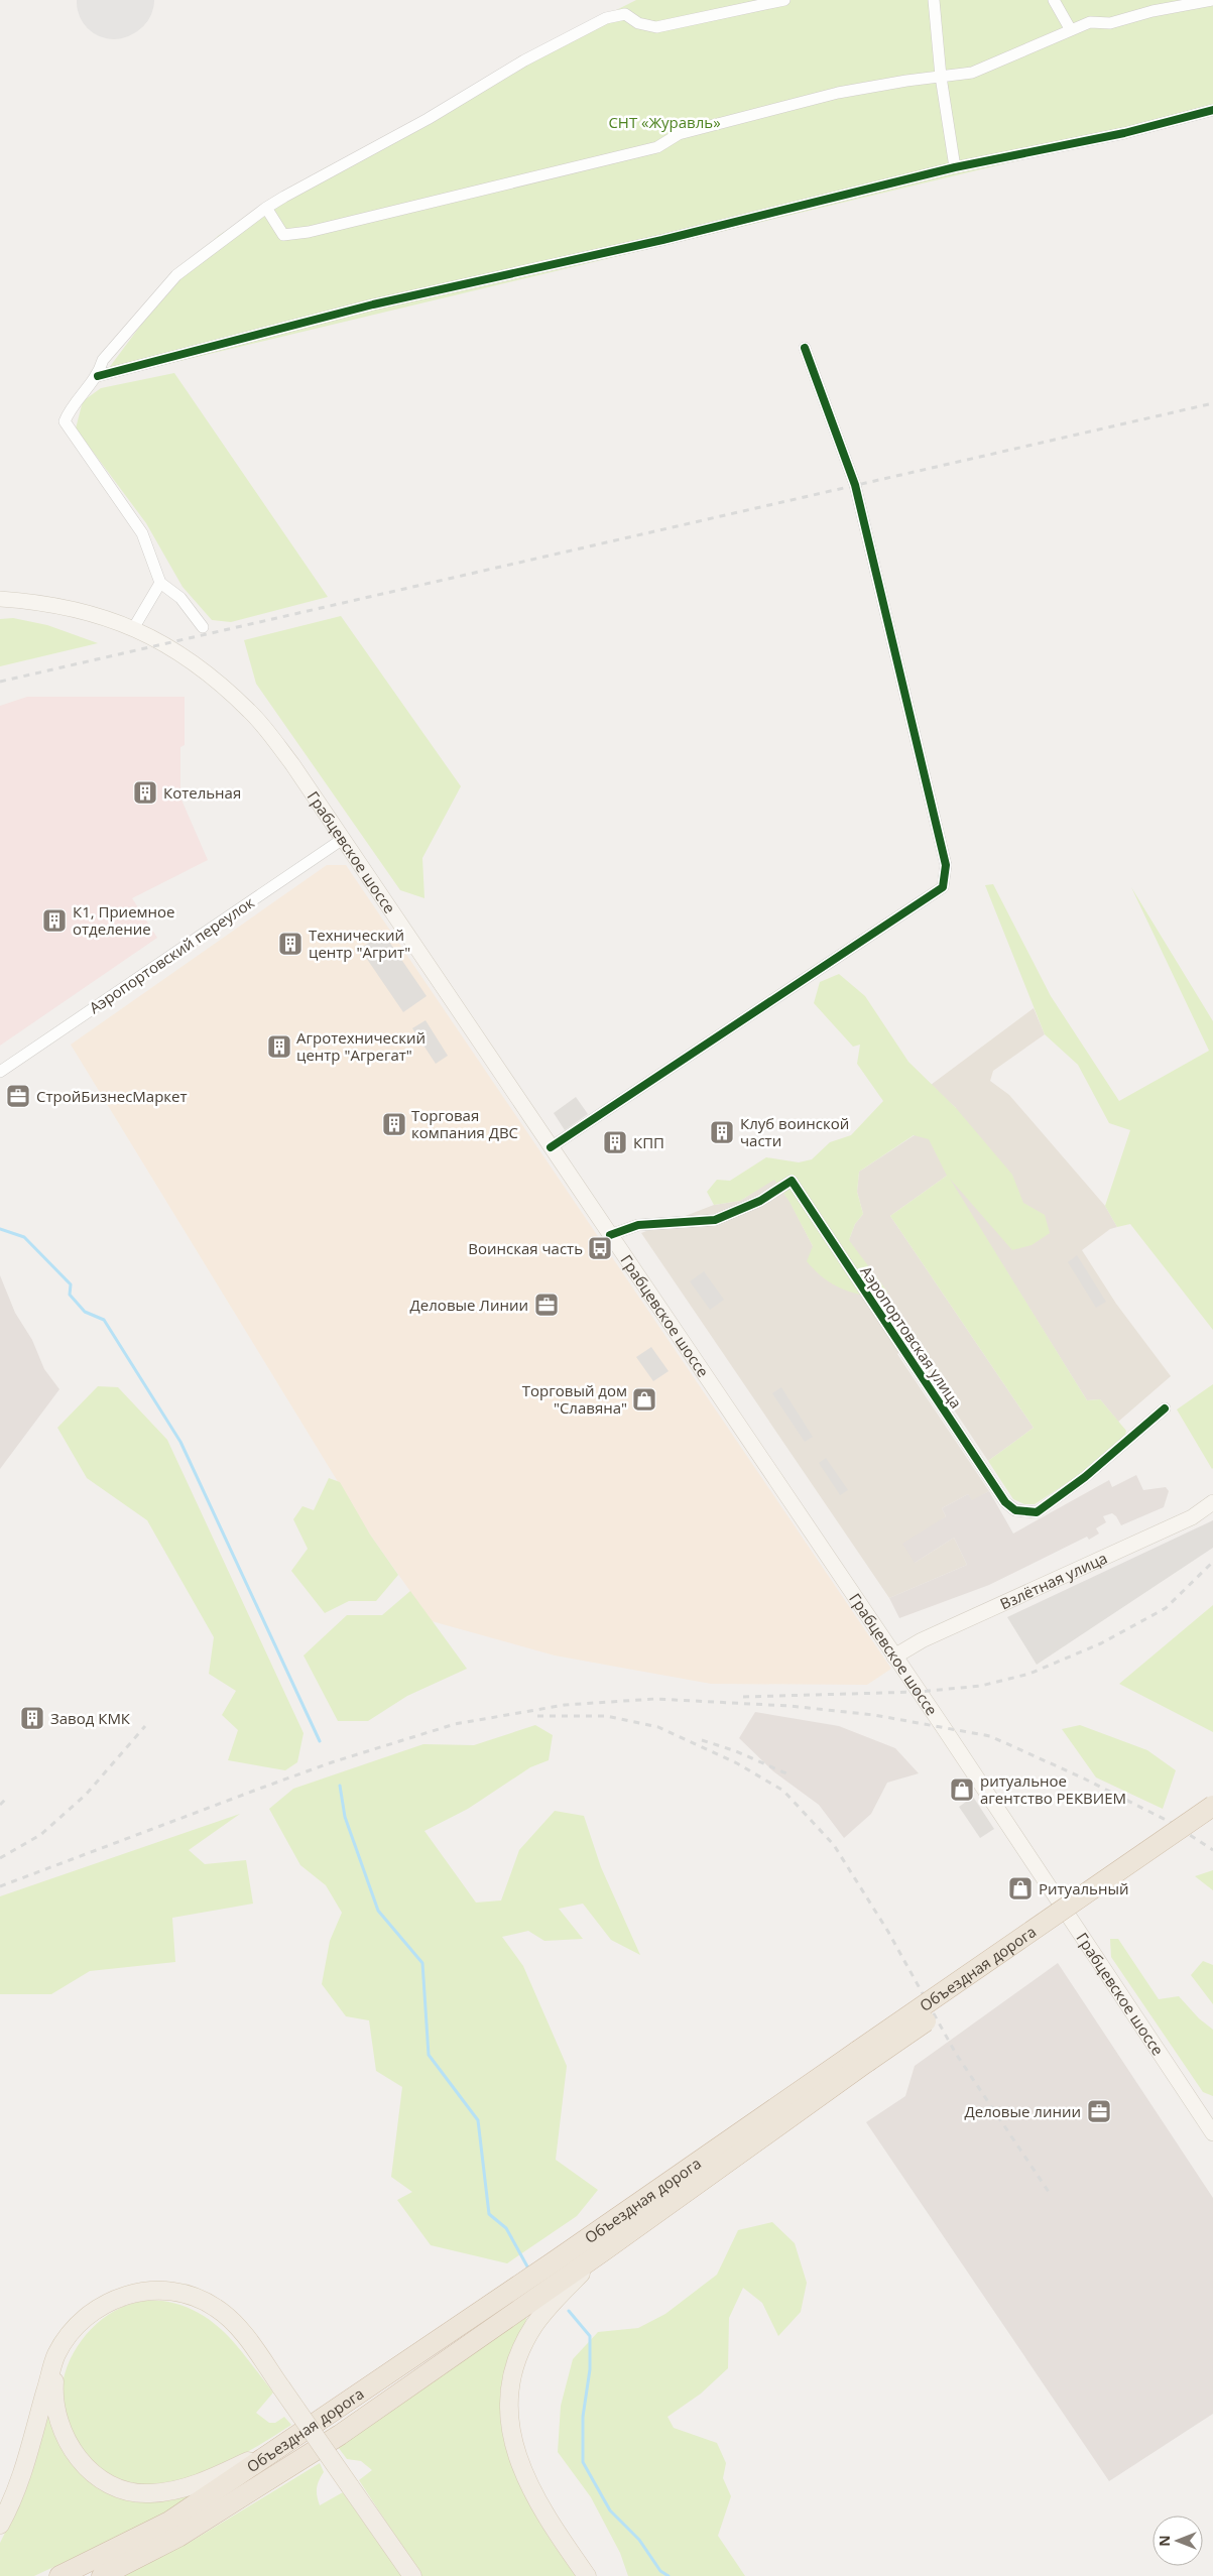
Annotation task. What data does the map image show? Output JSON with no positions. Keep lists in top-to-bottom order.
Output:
{
  "streets": {
    "highway": ["Объездная дорога"],
    "main road": ["Грабцевское шоссе", "Взлётная улица"],
    "street": ["Аэропортовский переулок", "Аэропортовская улица"]
  },
  "crossings": [
    ["Грабцевское шоссе", "Аэропортовский переулок"],
    ["Грабцевское шоссе", "Аэропортовская улица"],
    ["Грабцевское шоссе", "Взлётная улица"]
  ],
  "parks": ["СНТ «Журавль»"],
  "places": {
    "building": [
      "Котельная",
      "К1, Приемное отделение",
      "Технический центр \"Агрит\"",
      "Агротехнический центр \"Агрегат\"",
      "Торговая компания ДВС",
      "Клуб воинской части",
      "КПП",
      "Завод КМК"
    ],
    "office": ["СтройБизнесМаркет", "Деловые Линии", "Деловые линии"],
    "bus stop": ["Воинская часть"],
    "shop": ["Торговый дом \"Славяна\"", "ритуальное агентство РЕКВИЕМ", "Ритуальный"]
  },
  "north": "left"
}
